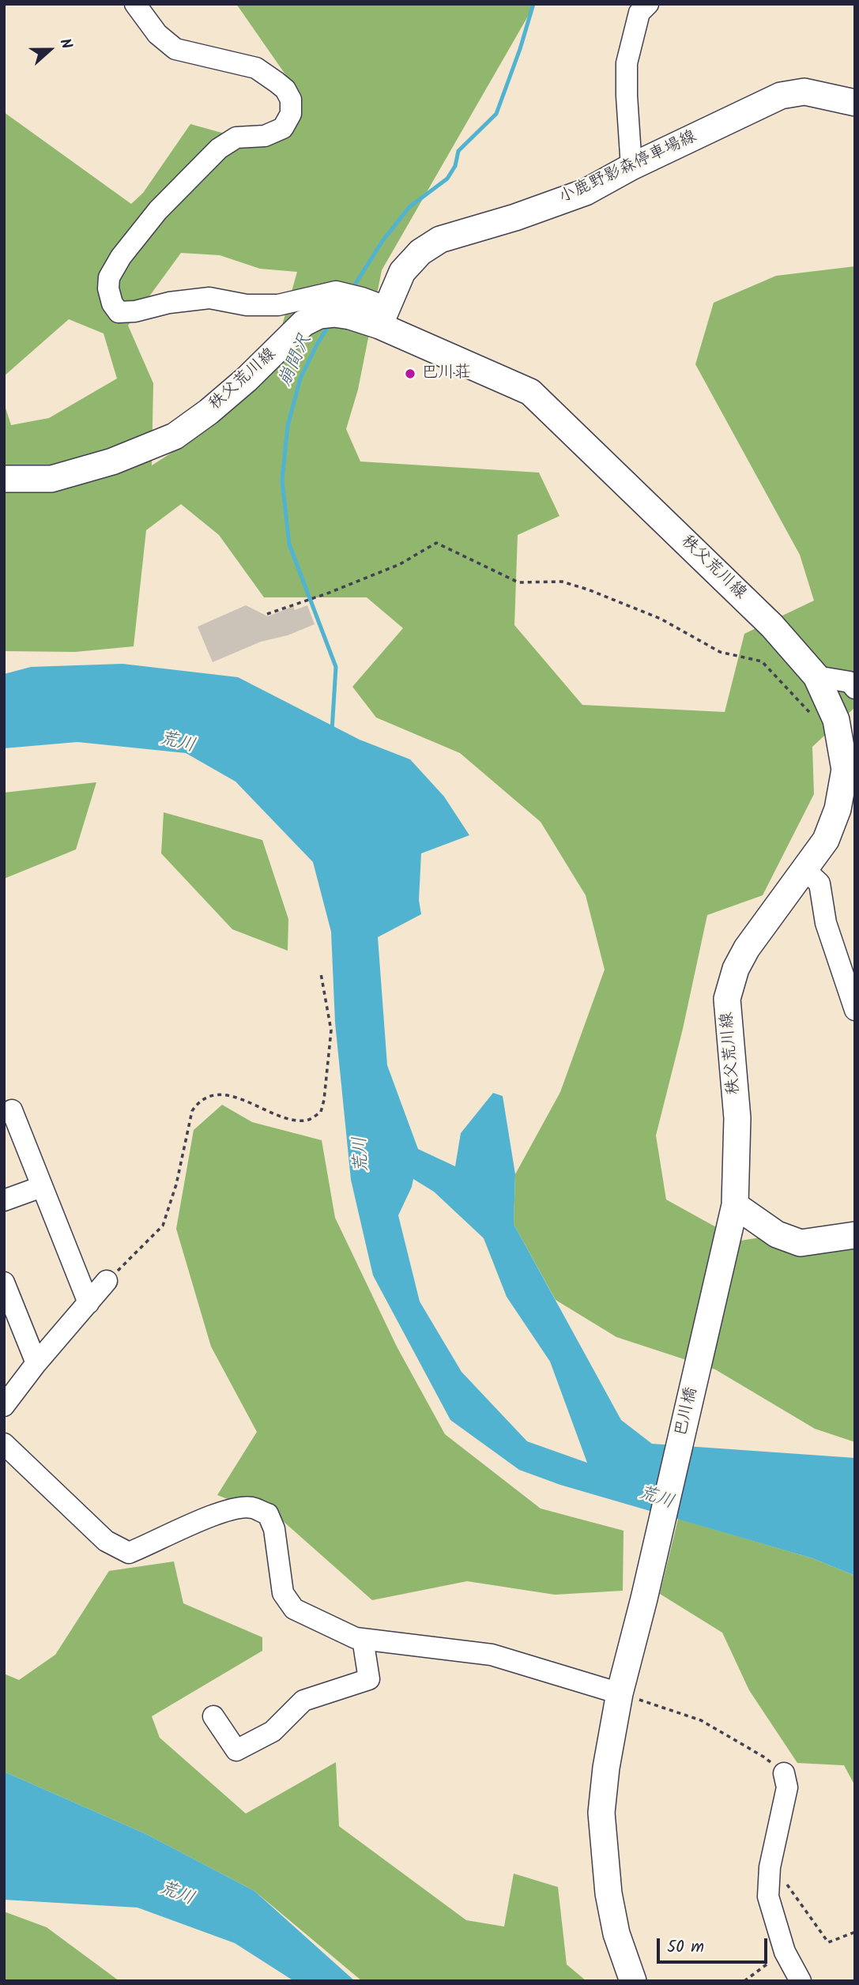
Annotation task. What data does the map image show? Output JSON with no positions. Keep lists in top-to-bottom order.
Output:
{
  "streets": {
    "main road": ["小鹿野影森停車場線", "秩父荒川線", "巴川橋"]
  },
  "crossings": [
    ["小鹿野影森停車場線", "秩父荒川線"],
    ["秩父荒川線", "巴川橋"]
  ],
  "water": ["崩間沢", "荒川"],
  "places": ["巴川荘"],
  "scale_bar": "50 m",
  "north": "right"
}
